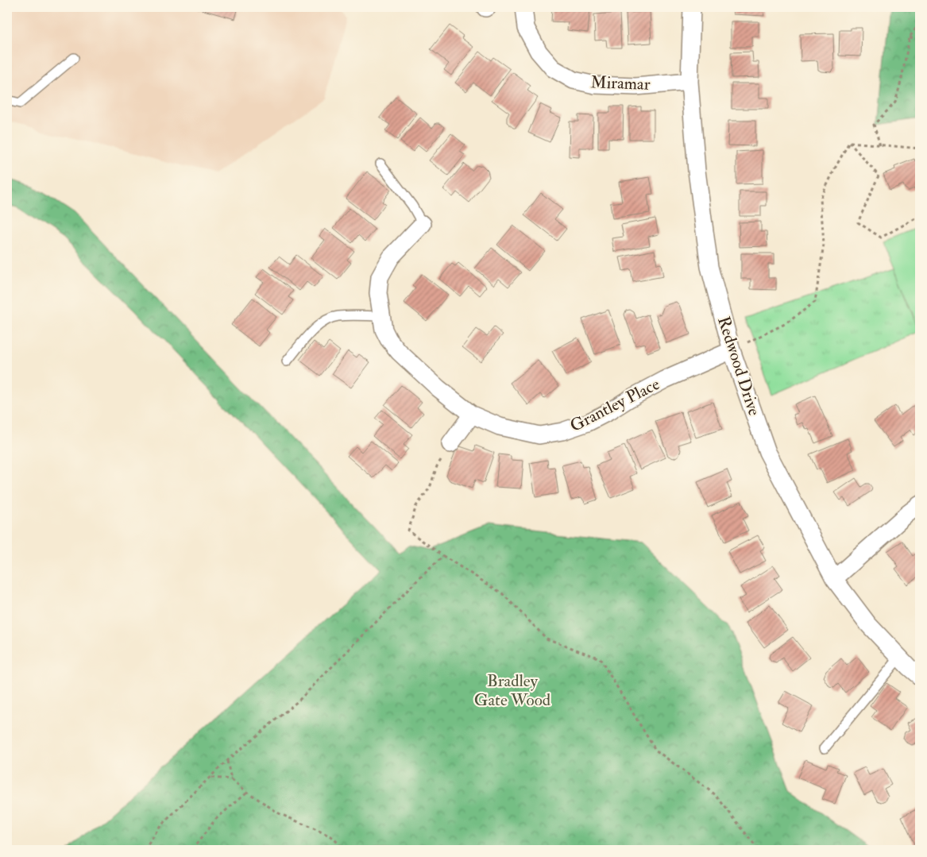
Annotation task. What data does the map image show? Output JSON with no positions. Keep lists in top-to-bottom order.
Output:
{
  "streets": {
    "street": ["Miramar", "Redwood Drive", "Grantley Place"]
  },
  "crossings": [
    ["Miramar", "Redwood Drive"],
    ["Redwood Drive", "Grantley Place"]
  ],
  "parks": ["Bradley Gate Wood"]
}
